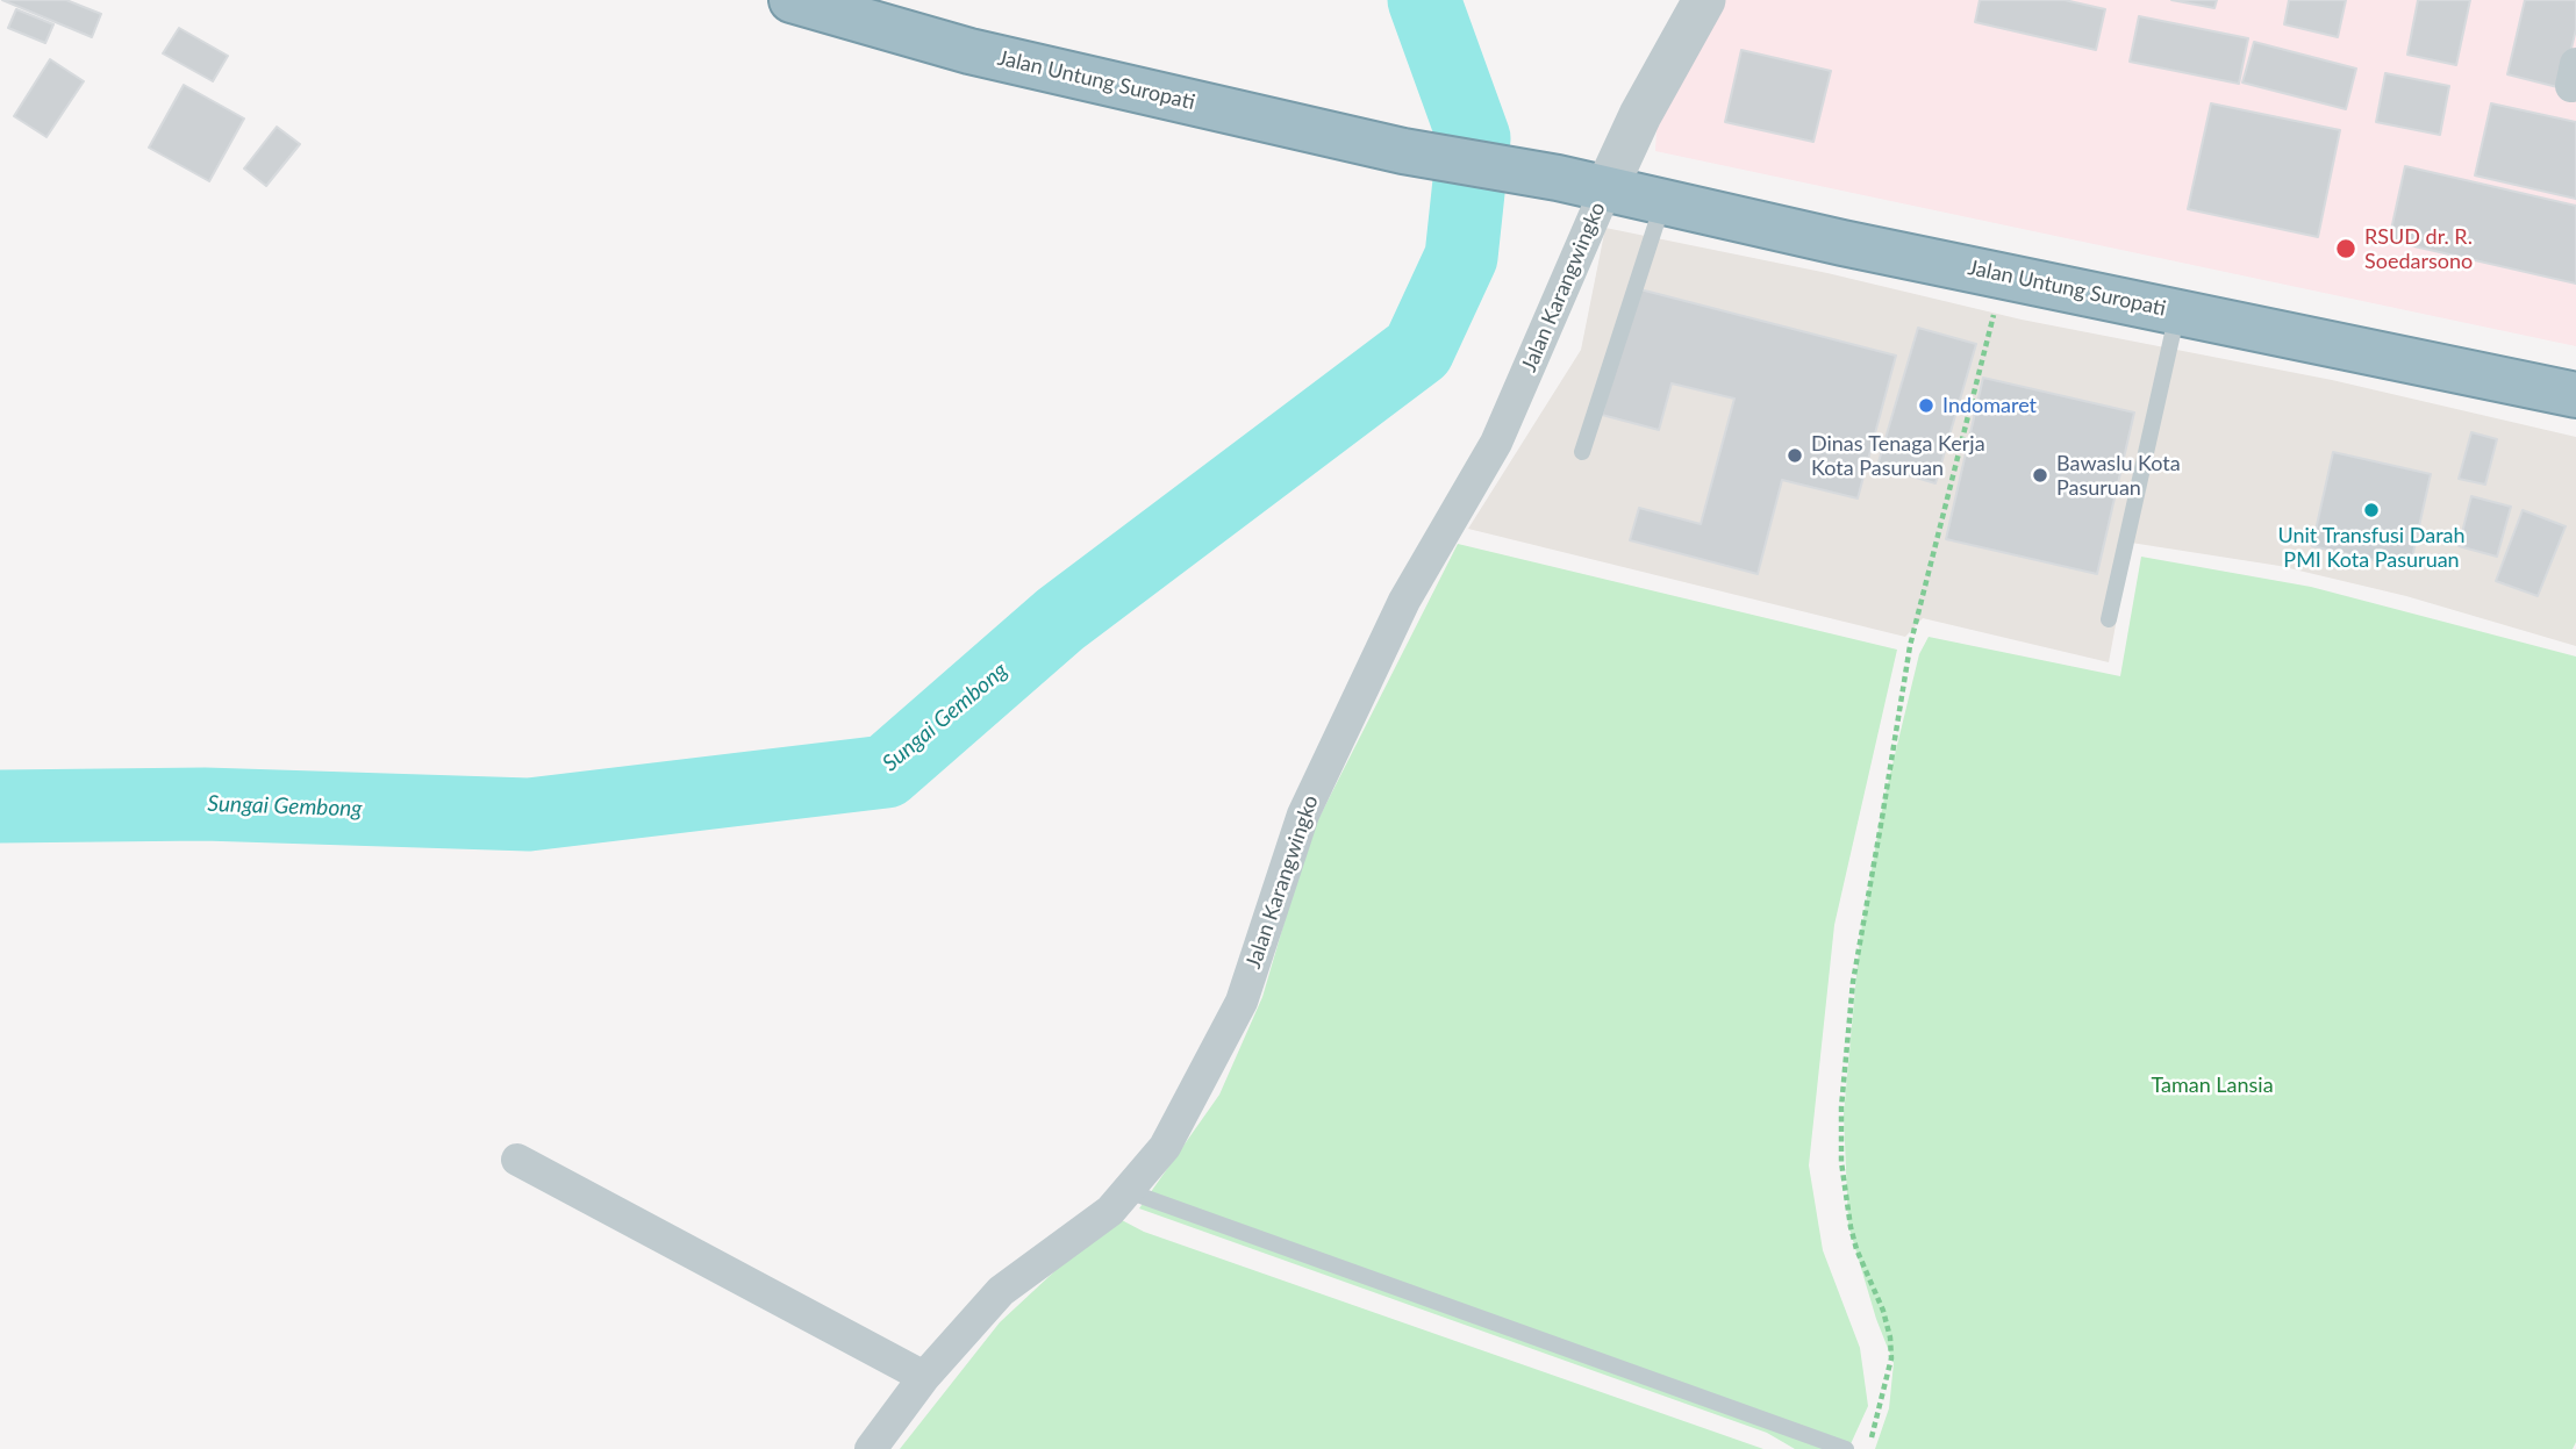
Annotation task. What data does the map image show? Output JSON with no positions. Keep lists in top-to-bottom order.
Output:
{
  "streets": {
    "highway": ["Jalan Untung Suropati"],
    "street": ["Jalan Karangwingko"]
  },
  "crossings": [
    ["Jalan Untung Suropati", "Jalan Karangwingko"]
  ],
  "water": ["Sungai Gembong"],
  "parks": ["Taman Lansia"],
  "places": [
    "RSUD dr. R. Soedarsono",
    "Indomaret",
    "Dinas Tenaga Kerja Kota Pasuruan",
    "Bawaslu Kota Pasuruan",
    "Unit Transfusi Darah PMI Kota Pasuruan"
  ]
}
